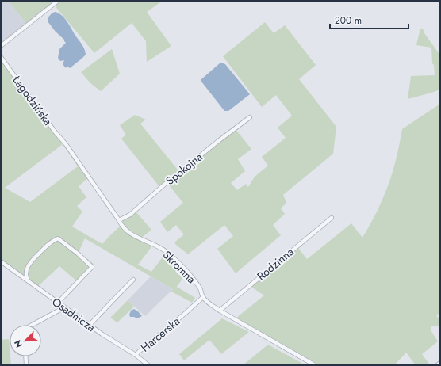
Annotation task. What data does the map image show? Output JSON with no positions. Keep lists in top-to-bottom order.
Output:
{
  "streets": {
    "street": [
      "Łagodzińska",
      "Spokojna",
      "Rodzinna",
      "Skromna",
      "Osadnicza",
      "Harcerska"
    ]
  },
  "crossings": [
    ["Łagodzińska", "Skromna"],
    ["Spokojna", "Skromna"],
    ["Rodzinna", "Skromna"],
    ["Skromna", "Harcerska"],
    ["Osadnicza", "Harcerska"]
  ],
  "scale_bar": "200 m",
  "north": "bottom left"
}
